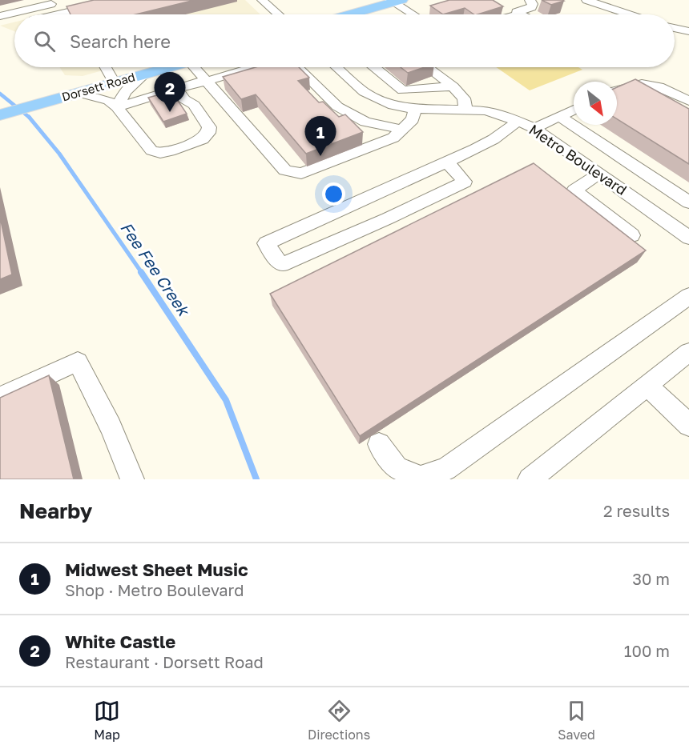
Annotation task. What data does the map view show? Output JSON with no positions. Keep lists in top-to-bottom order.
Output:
{
  "streets": {
    "main road": ["Dorsett Road"],
    "street": ["Metro Boulevard"]
  },
  "water": ["Fee Fee Creek"],
  "north": "bottom right",
  "page": {
    "search": "Search here",
    "pins": ["2", "1"],
    "heading": ["Nearby", "2 results"],
    "list": [
      {
        "mark": "1",
        "name": "Midwest Sheet Music",
        "note": "Shop · Metro Boulevard",
        "value": "30 m"
      },
      {
        "mark": "2",
        "name": "White Castle",
        "note": "Restaurant · Dorsett Road",
        "value": "100 m"
      }
    ],
    "nav": ["Map", "Directions", "Saved"]
  }
}
